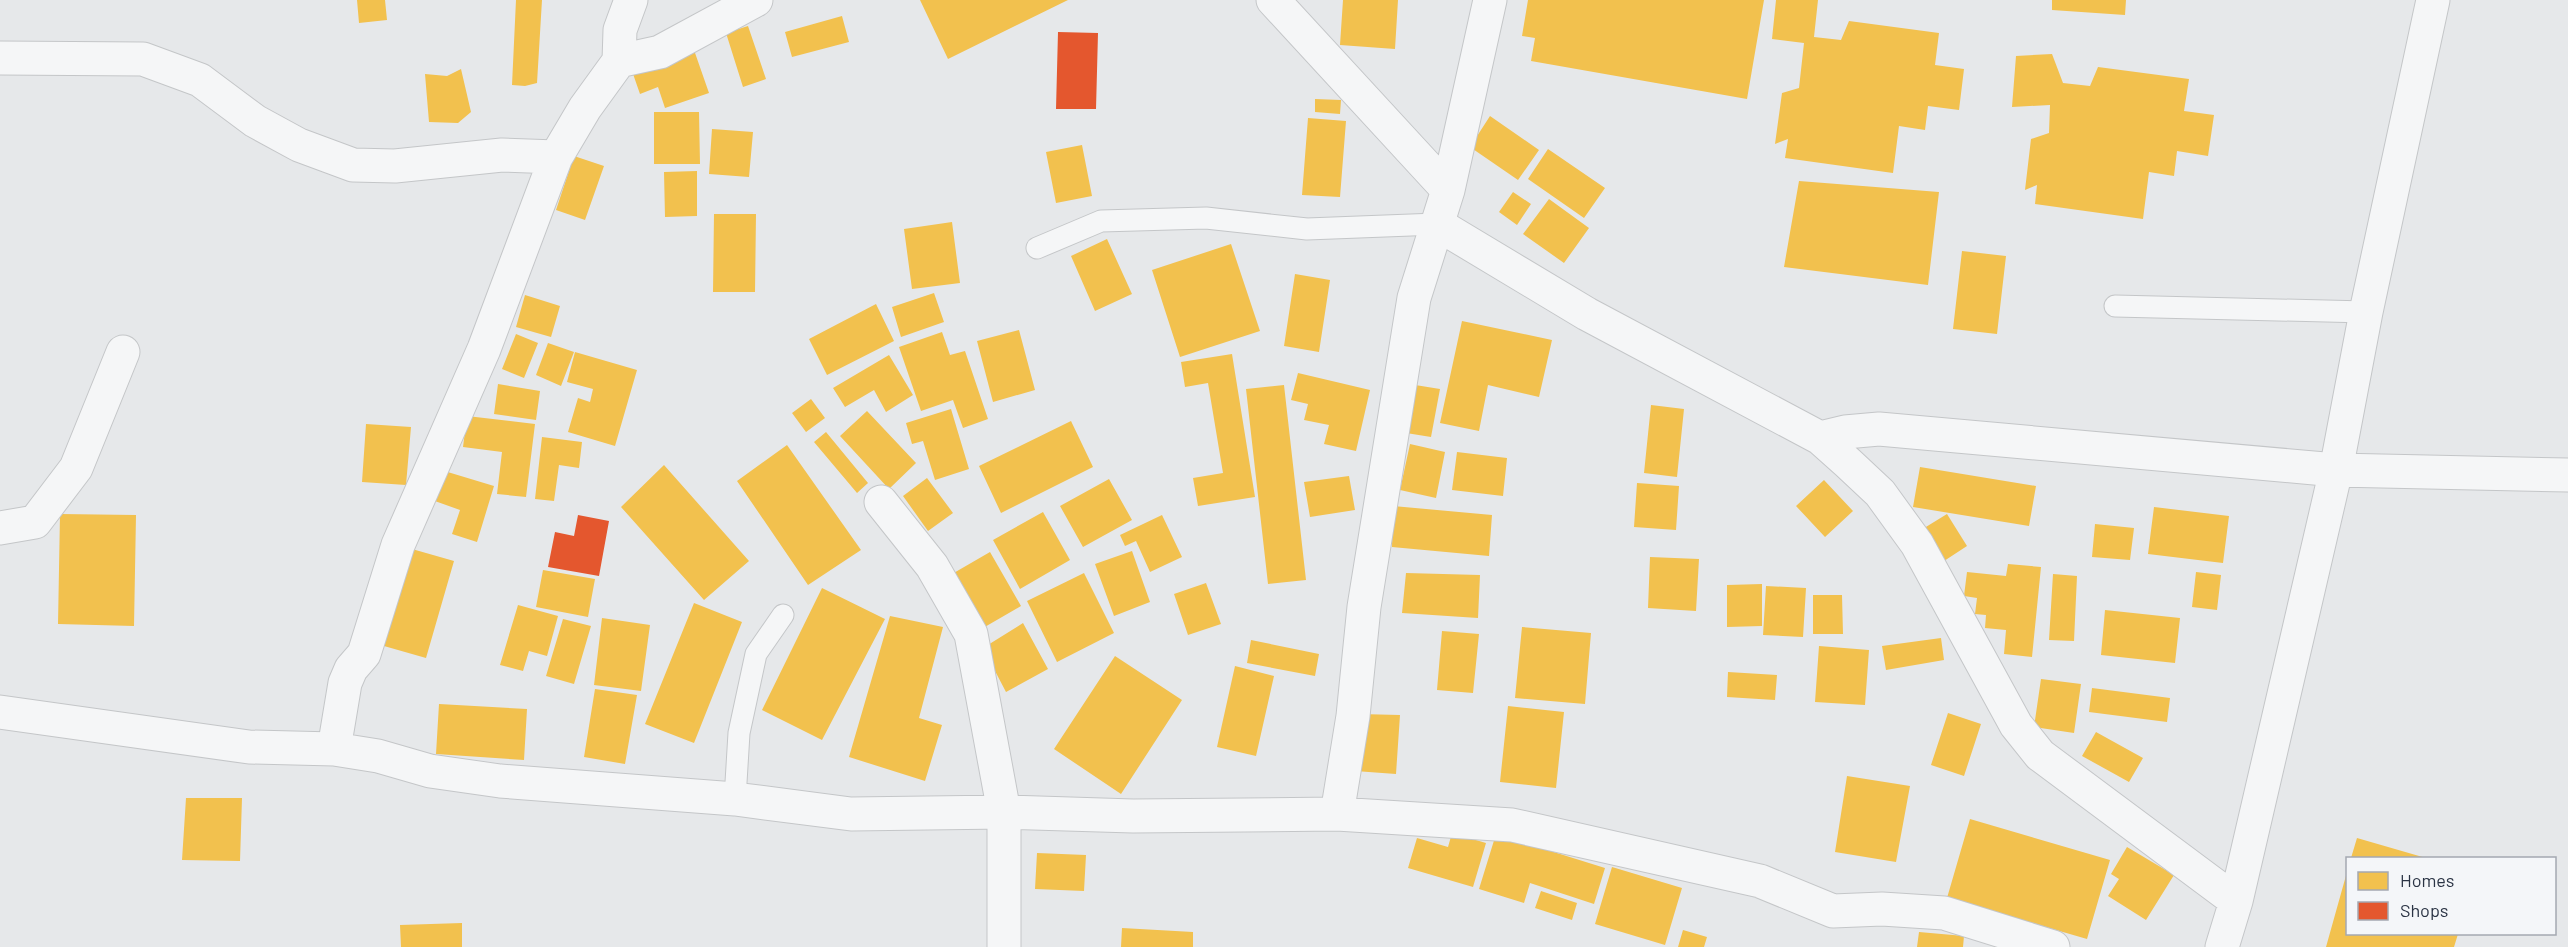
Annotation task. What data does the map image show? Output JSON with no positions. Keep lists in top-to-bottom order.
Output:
{
  "legend": ["Homes", "Shops"]
}
